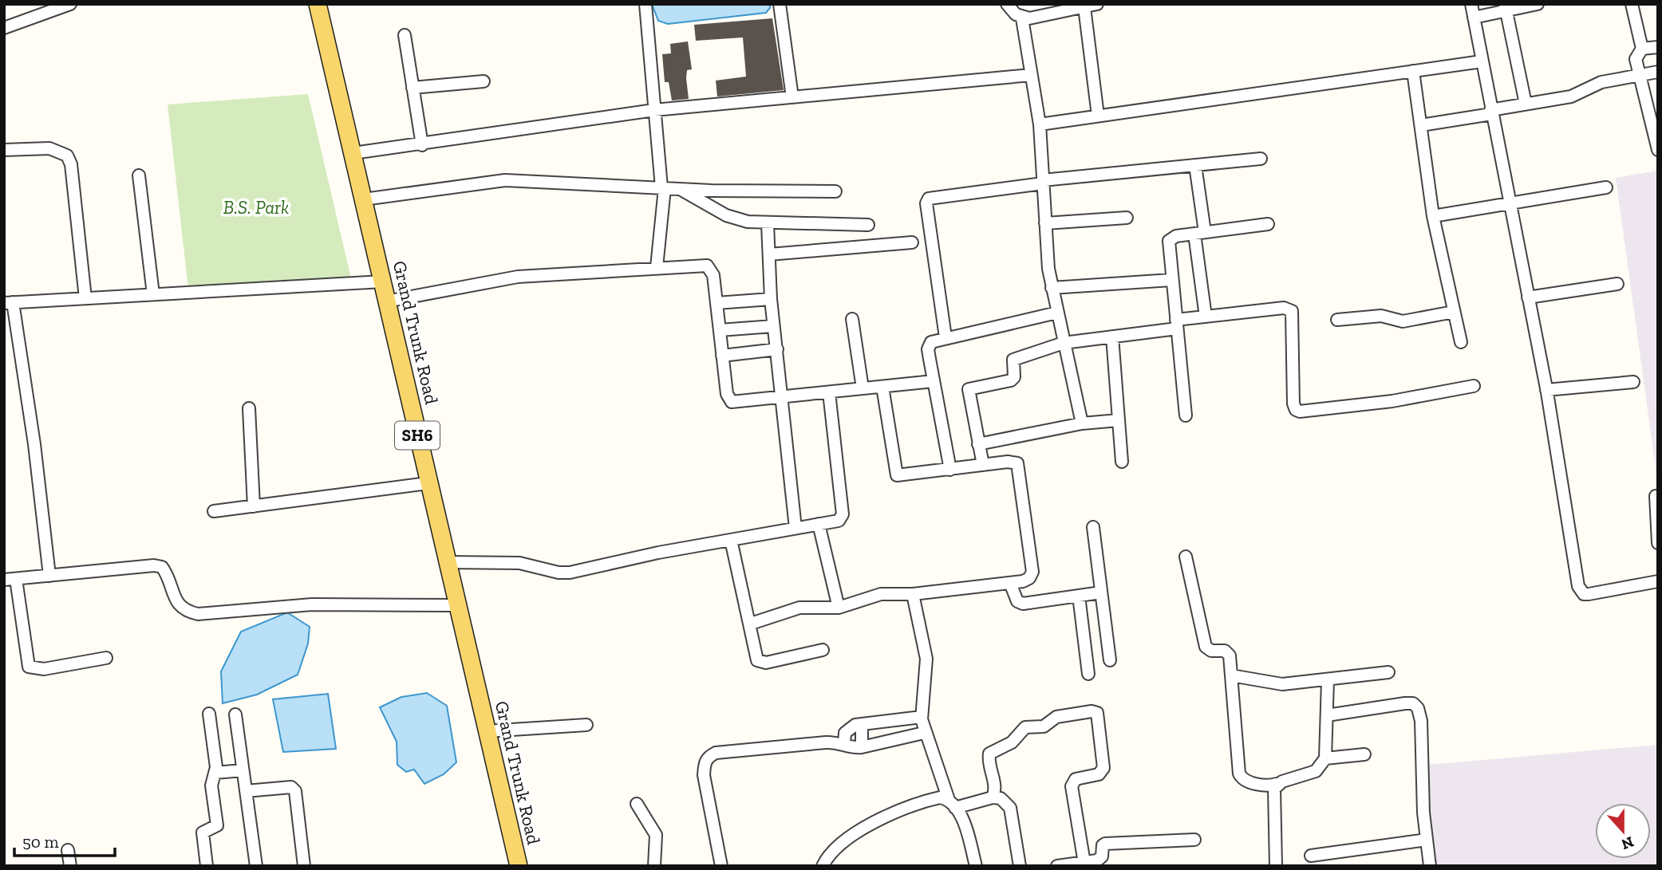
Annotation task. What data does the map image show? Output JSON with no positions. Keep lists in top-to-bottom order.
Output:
{
  "streets": {
    "main road": ["Grand Trunk Road", "SH6"]
  },
  "parks": ["B.S. Park"],
  "scale_bar": "50 m",
  "north": "bottom"
}
